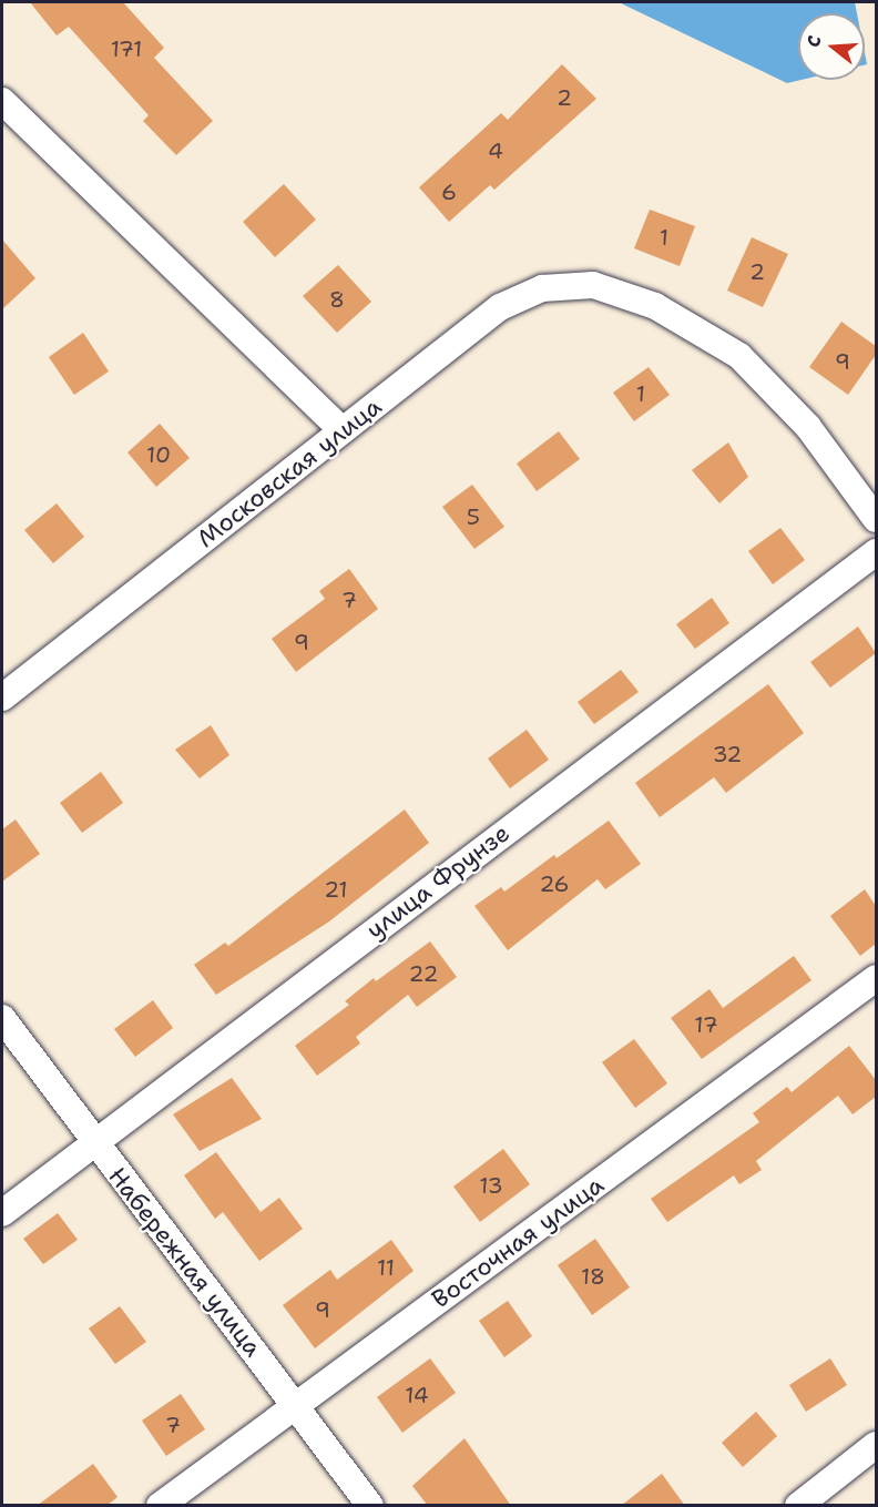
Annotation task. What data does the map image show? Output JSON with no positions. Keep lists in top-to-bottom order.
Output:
{
  "streets": {
    "street": [
      "Московская улица",
      "улица Фрунзе",
      "Восточная улица",
      "Набережная улица"
    ]
  },
  "crossings": [
    ["улица Фрунзе", "Набережная улица"],
    ["Восточная улица", "Набережная улица"]
  ],
  "house_numbers": [
    "171",
    "2",
    "4",
    "6",
    "1",
    "2",
    "8",
    "9",
    "1",
    "10",
    "5",
    "7",
    "9",
    "32",
    "26",
    "21",
    "22",
    "17",
    "13",
    "11",
    "18",
    "9",
    "14",
    "7"
  ],
  "north": "left"
}
